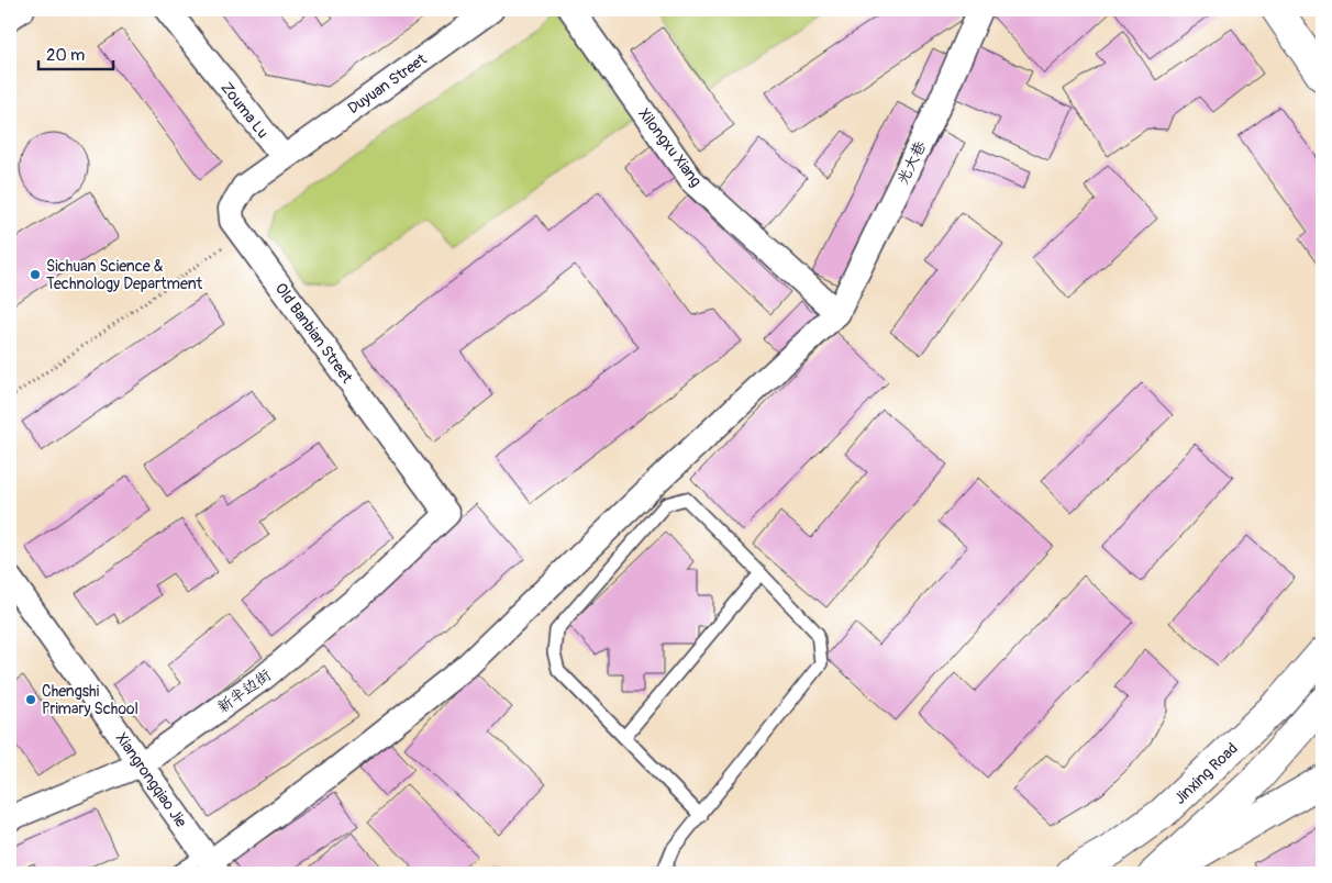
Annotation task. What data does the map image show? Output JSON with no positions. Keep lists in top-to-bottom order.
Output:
{
  "streets": {
    "main road": ["Jinxing Road"],
    "street": [
      "Duyuan Street",
      "Zouma Lu",
      "Xilongxu Xiang",
      "光大巷",
      "Old Banbian Street",
      "新半边街",
      "Xiangrongqiao Jie"
    ]
  },
  "crossings": [
    ["Duyuan Street", "Zouma Lu"],
    ["Duyuan Street", "Old Banbian Street"],
    ["Zouma Lu", "Old Banbian Street"],
    ["Xilongxu Xiang", "光大巷"],
    ["Old Banbian Street", "新半边街"],
    ["新半边街", "Xiangrongqiao Jie"]
  ],
  "places": ["Sichuan Science & Technology Department", "Chengshi Primary School"],
  "scale_bar": "20 m"
}
